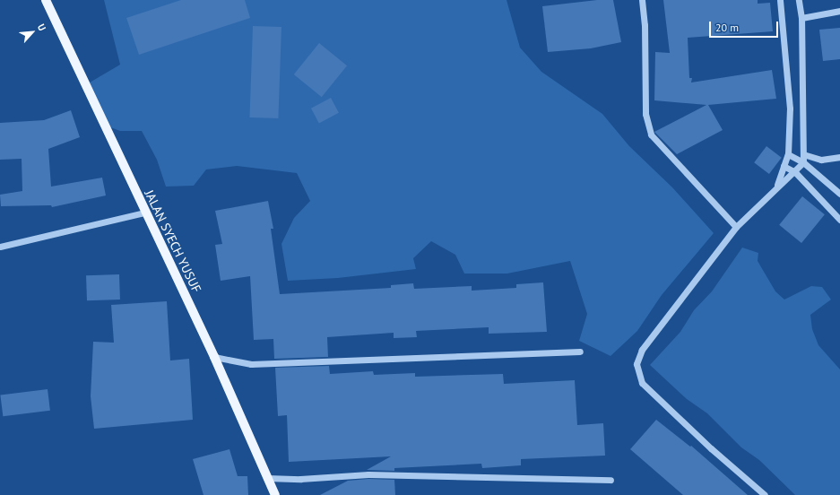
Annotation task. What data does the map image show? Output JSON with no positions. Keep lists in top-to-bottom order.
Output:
{
  "streets": {
    "main road": ["JALAN SYECH YUSUF"]
  },
  "scale_bar": "20 m",
  "north": "top right"
}
